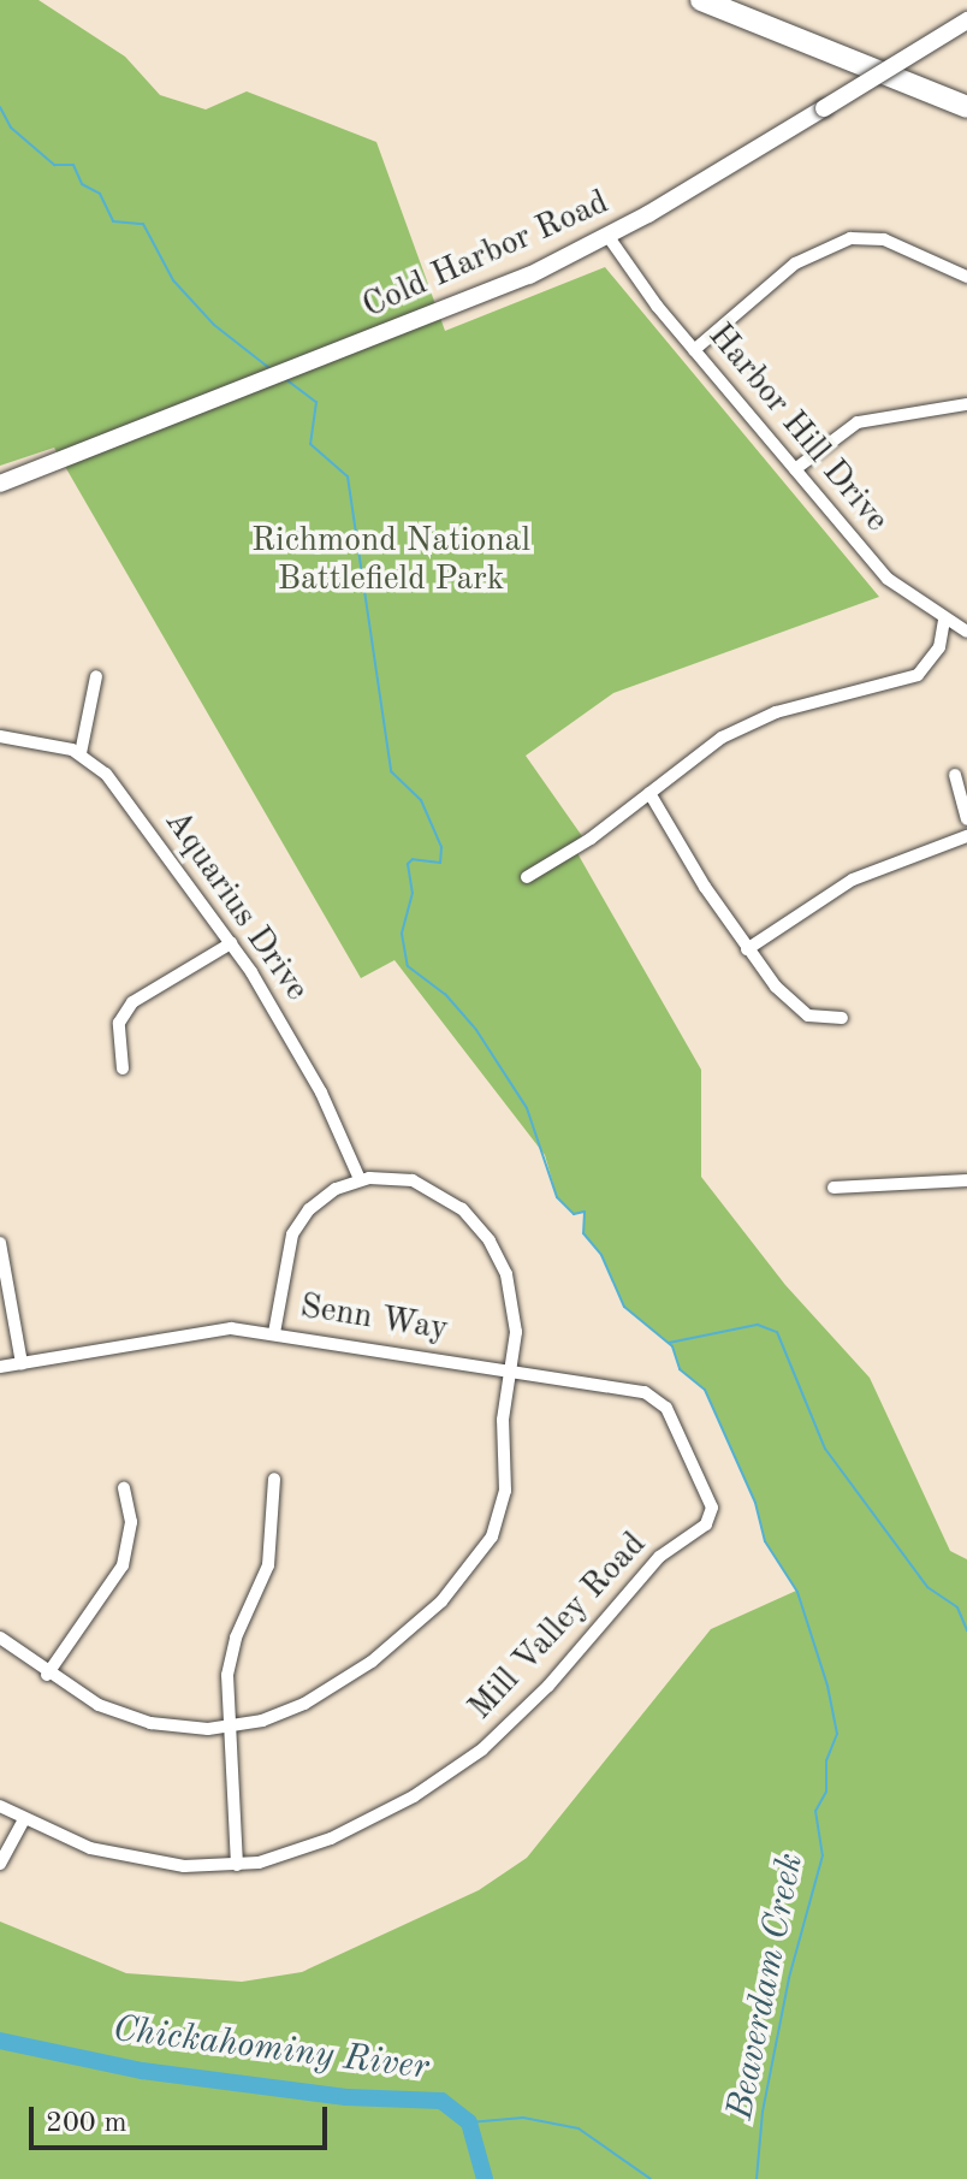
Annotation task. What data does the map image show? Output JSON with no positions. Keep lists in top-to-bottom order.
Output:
{
  "streets": {
    "main road": ["Cold Harbor Road"],
    "street": [
      "Harbor Hill Drive",
      "Aquarius Drive",
      "Senn Way",
      "Mill Valley Road"
    ]
  },
  "crossings": [
    ["Cold Harbor Road", "Harbor Hill Drive"],
    ["Senn Way", "Mill Valley Road"]
  ],
  "water": ["Beaverdam Creek", "Chickahominy River"],
  "parks": ["Richmond National Battlefield Park"],
  "scale_bar": "200 m"
}
